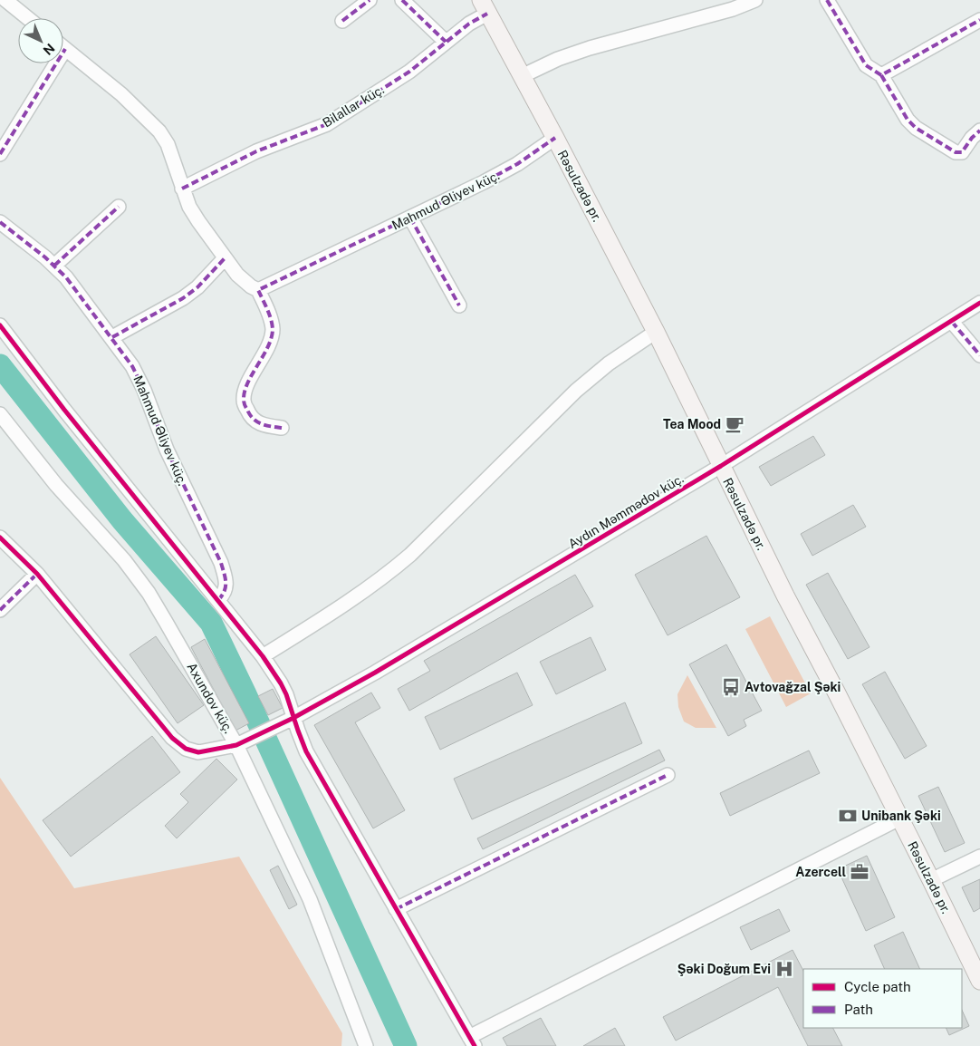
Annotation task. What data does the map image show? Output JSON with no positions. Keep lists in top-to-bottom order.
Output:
{
  "streets": {
    "main road": ["Rəsulzadə pr."],
    "street": [
      "Bilallar küç.",
      "Mahmud Əliyev küç.",
      "Aydın Məmmədov küç.",
      "Axundov küç."
    ]
  },
  "crossings": [
    ["Bilallar küç.", "Rəsulzadə pr."],
    ["Rəsulzadə pr.", "Mahmud Əliyev küç."],
    ["Rəsulzadə pr.", "Aydın Məmmədov küç."],
    ["Aydın Məmmədov küç.", "Axundov küç."]
  ],
  "places": {
    "cafe": ["Tea Mood"],
    "bus stop": ["Avtovağzal Şəki"],
    "bank": ["Unibank Şəki"],
    "office": ["Azercell"],
    "hospital": ["Şəki Doğum Evi"]
  },
  "legend": ["Cycle path", "Path"],
  "north": "bottom right"
}
